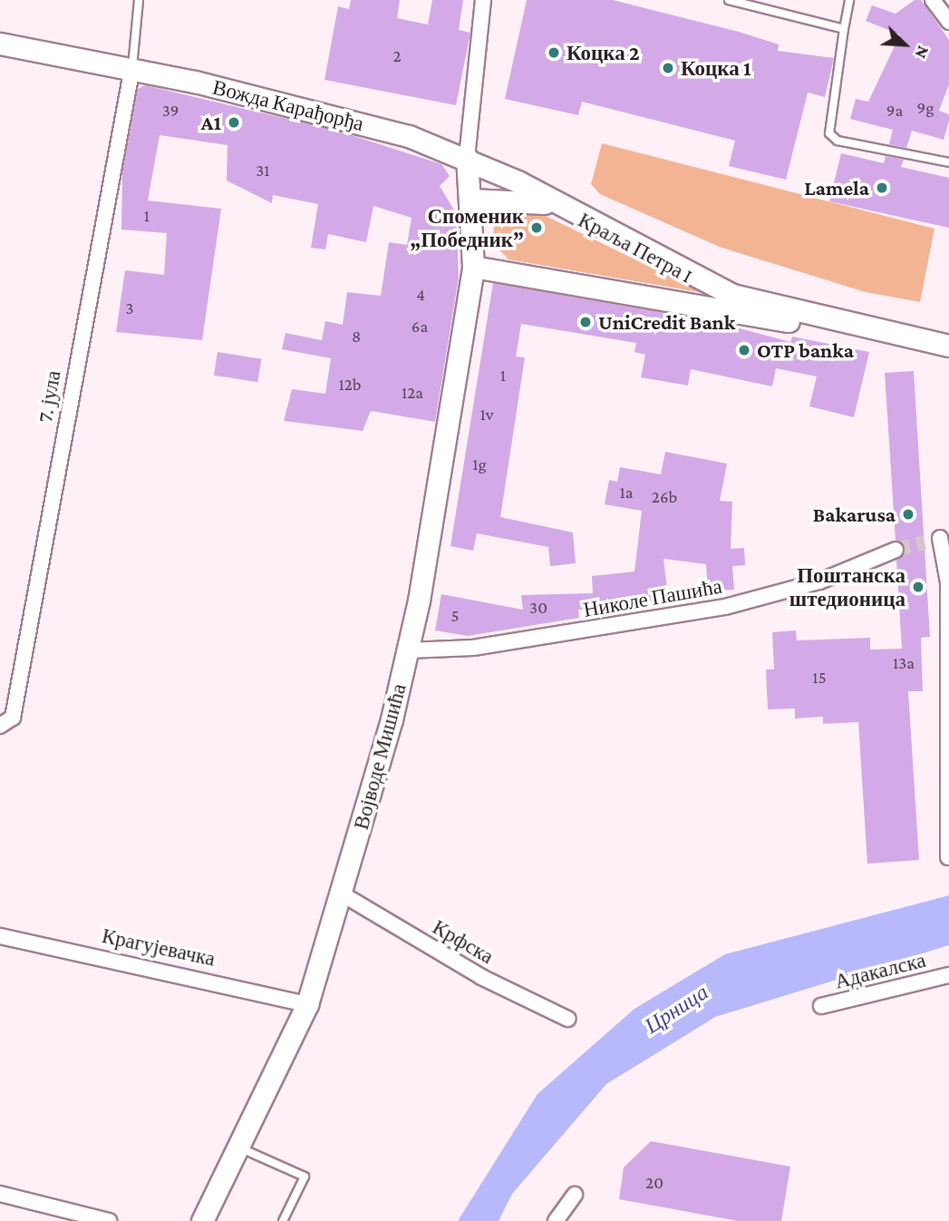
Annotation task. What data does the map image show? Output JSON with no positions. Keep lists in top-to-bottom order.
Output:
{
  "streets": {
    "main road": ["Вожда Карађорђа", "Краља Петра I", "Војводе Мишића"],
    "street": [
      "7. јула",
      "Николе Пашића",
      "Крфска",
      "Крагујевачка",
      "Адакалска"
    ]
  },
  "crossings": [
    ["Вожда Карађорђа", "Краља Петра I"],
    ["Вожда Карађорђа", "7. јула"],
    ["Краља Петра I", "Војводе Мишића"],
    ["Николе Пашића", "Војводе Мишића"],
    ["Војводе Мишића", "Крфска"],
    ["Војводе Мишића", "Крагујевачка"]
  ],
  "water": ["Црница"],
  "places": [
    "Коцка 2",
    "Коцка 1",
    "A1",
    "Lamela",
    "Споменик „Победник”",
    "UniCredit Bank",
    "OTP banka",
    "Bakarusa",
    "Поштанска штедионица"
  ],
  "house_numbers": [
    "2",
    "9g",
    "39",
    "9a",
    "31",
    "1",
    "4",
    "3",
    "6a",
    "8",
    "1",
    "12b",
    "12a",
    "1v",
    "1g",
    "1a",
    "26b",
    "30",
    "5",
    "13a",
    "15",
    "20"
  ],
  "north": "bottom right"
}
